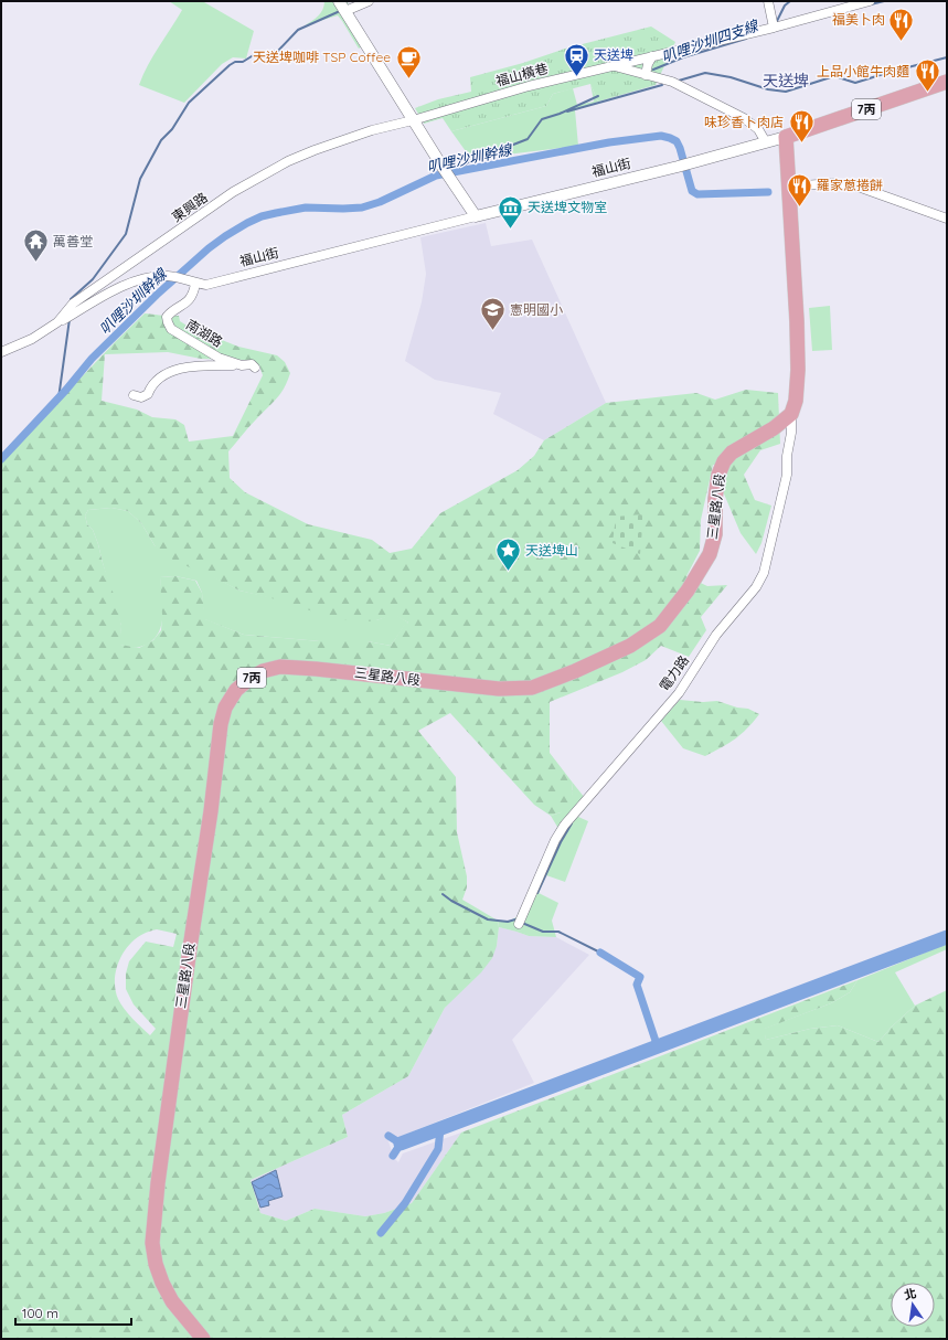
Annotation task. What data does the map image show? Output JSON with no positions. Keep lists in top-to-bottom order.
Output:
{
  "streets": {
    "main road": ["7丙", "三星路八段"],
    "street": [
      "福山橫巷",
      "福山街",
      "東興路",
      "南湖路",
      "電力路"
    ]
  },
  "crossings": [
    ["福山橫巷", "東興路"],
    ["7丙", "福山街"],
    ["福山街", "東興路"],
    ["福山街", "南湖路"],
    ["三星路八段", "電力路"]
  ],
  "districts": ["天送埤"],
  "water": ["叭哩沙圳四支線", "叭哩沙圳幹線"],
  "places": {
    "restaurant": [
      "福美卜肉",
      "上品小館牛肉麵",
      "味珍香卜肉店",
      "羅家蔥捲餅"
    ],
    "station": ["天送埤"],
    "cafe": ["天送埤咖啡 TSP Coffee"],
    "museum": ["天送埤文物室"],
    "temple": ["萬善堂"],
    "school or university": ["憲明國小"],
    "place": ["天送埤山"]
  },
  "scale_bar": "100 m",
  "north": "top"
}
